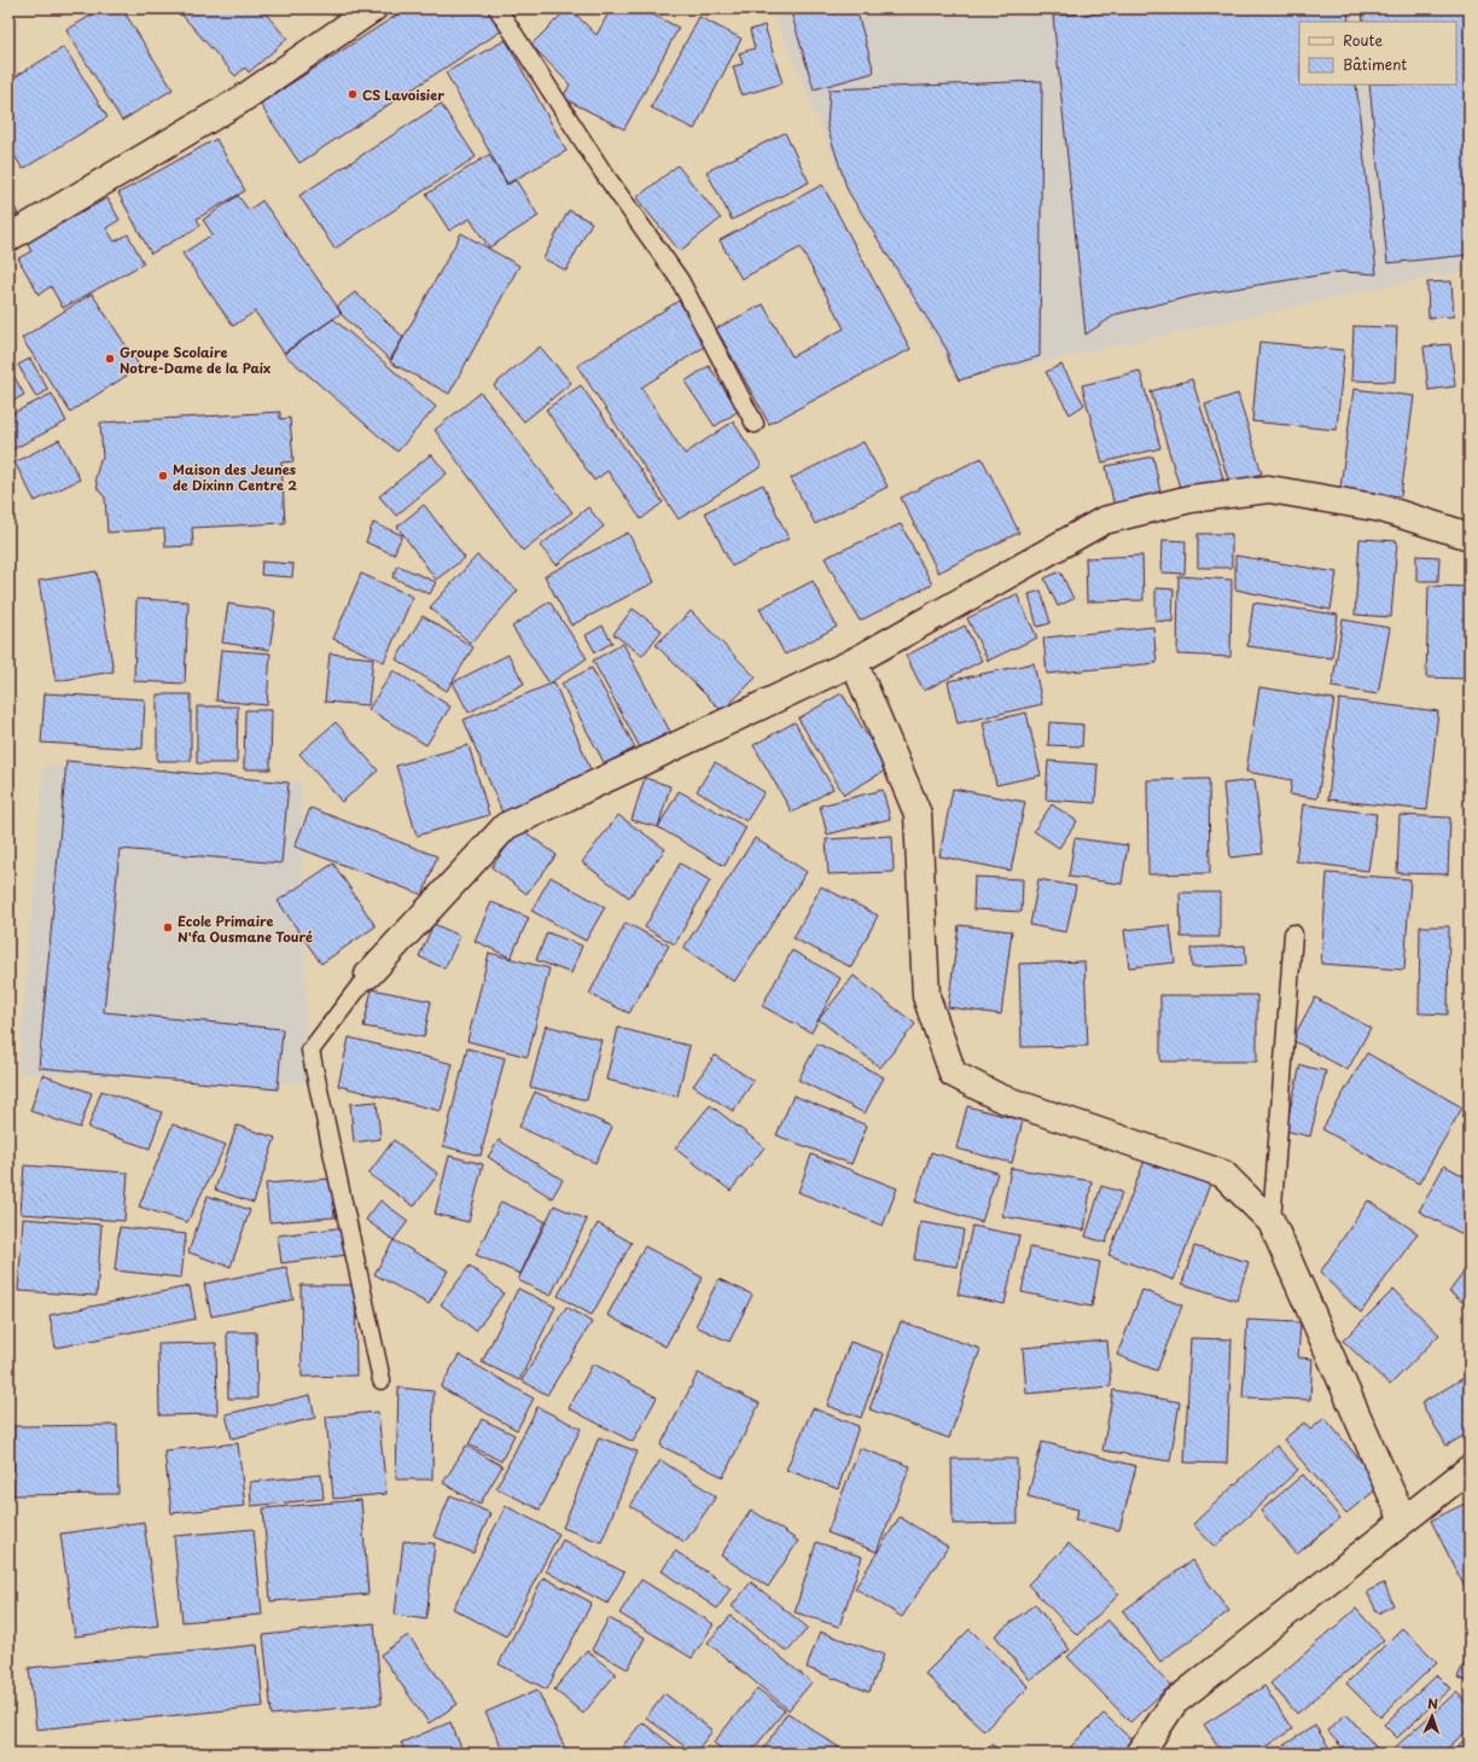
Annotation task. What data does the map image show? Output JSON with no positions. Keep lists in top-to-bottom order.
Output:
{
  "places": [
    "CS Lavoisier",
    "Groupe Scolaire Notre-Dame de la Paix",
    "Maison des Jeunes de Dixinn Centre 2",
    "Ecole Primaire N'fa Ousmane Touré"
  ],
  "legend": ["Route", "Bâtiment"],
  "north": "top"
}
